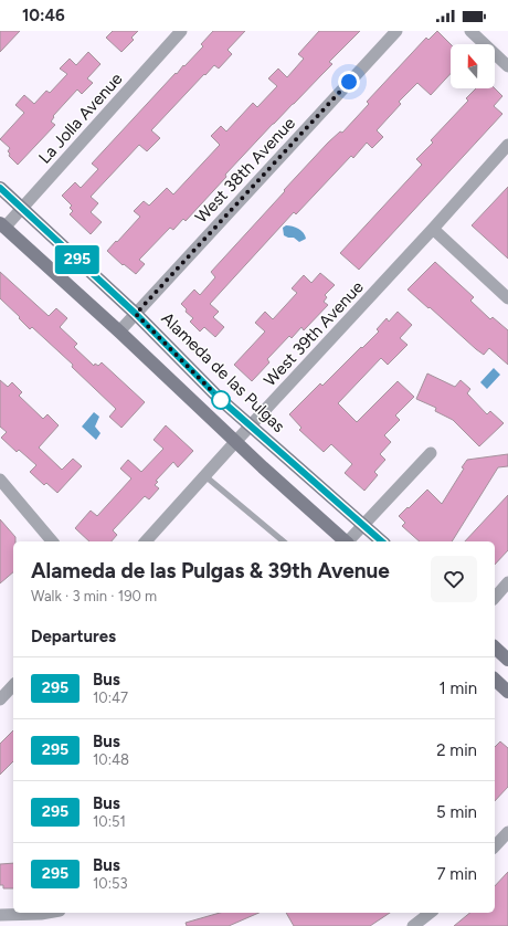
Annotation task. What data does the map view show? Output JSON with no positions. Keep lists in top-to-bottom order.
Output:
{
  "streets": {
    "main road": ["Alameda de las Pulgas"],
    "street": ["La Jolla Avenue", "West 38th Avenue", "West 39th Avenue"]
  },
  "crossings": [
    ["La Jolla Avenue", "Alameda de las Pulgas"],
    ["West 38th Avenue", "Alameda de las Pulgas"],
    ["West 39th Avenue", "Alameda de las Pulgas"]
  ],
  "lines": ["bus line 295"],
  "north": "top",
  "page": {
    "status": "10:46",
    "on_map": "295",
    "heading": [
      ["Alameda de las Pulgas & 39th Avenue", "Walk · 3 min · 190 m"],
      "Departures"
    ],
    "list": [
      {
        "mark": "295",
        "name": "Bus",
        "note": "10:47",
        "value": "1 min"
      },
      {
        "mark": "295",
        "name": "Bus",
        "note": "10:48",
        "value": "2 min"
      },
      {
        "mark": "295",
        "name": "Bus",
        "note": "10:51",
        "value": "5 min"
      },
      {
        "mark": "295",
        "name": "Bus",
        "note": "10:53",
        "value": "7 min"
      }
    ]
  }
}
